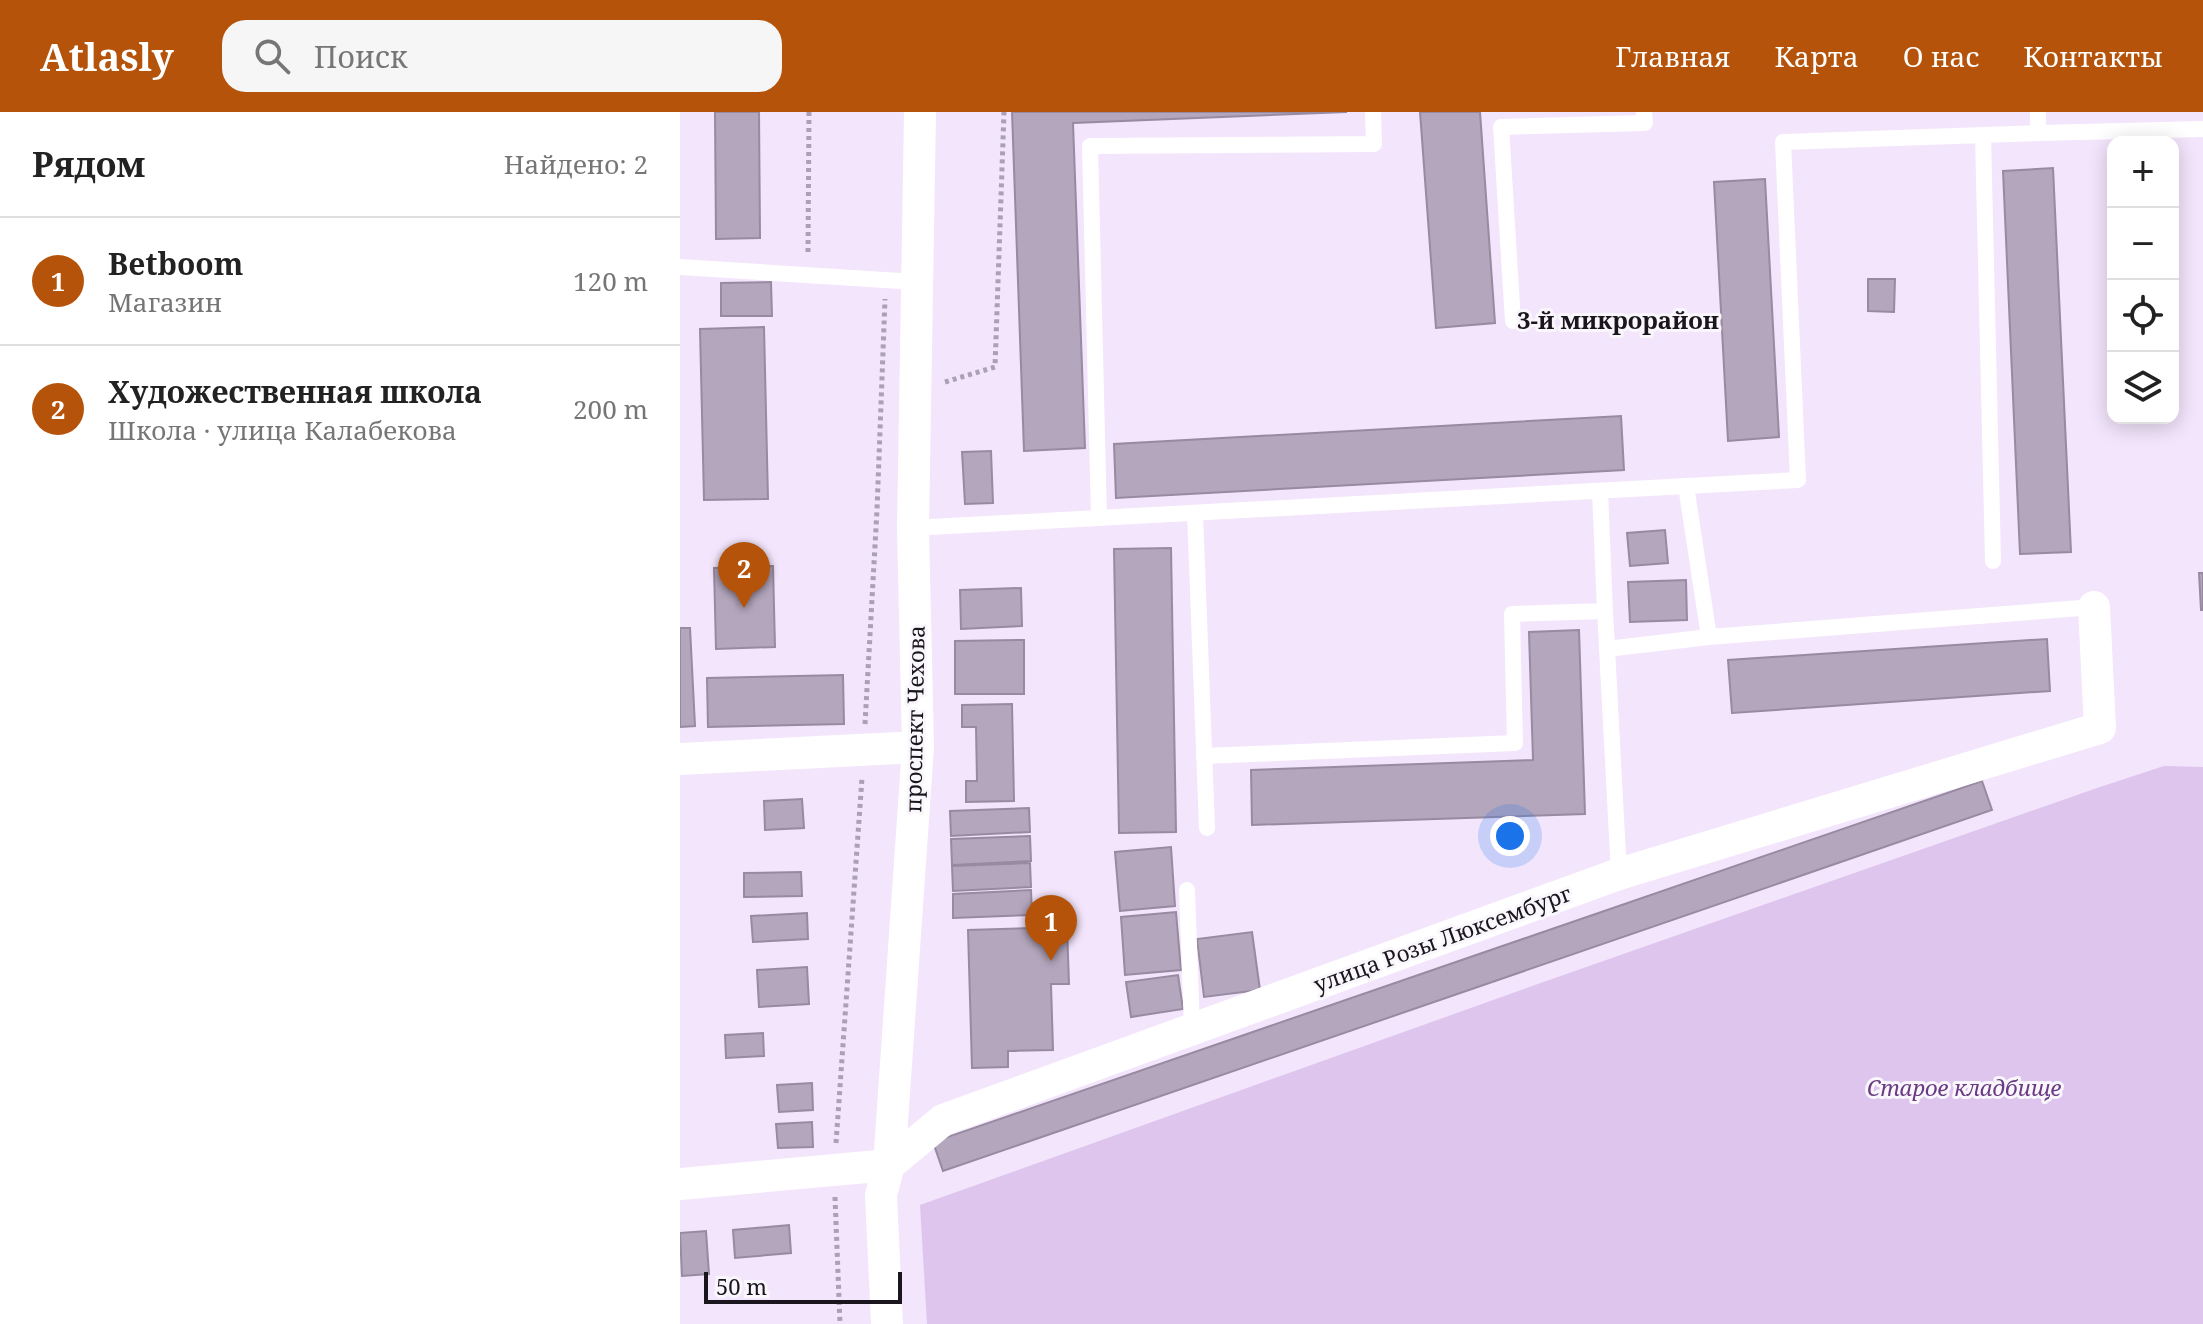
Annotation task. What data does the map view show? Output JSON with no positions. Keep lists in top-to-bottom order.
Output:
{
  "streets": {
    "street": ["проспект Чехова", "улица Розы Люксембург"]
  },
  "crossings": [
    ["проспект Чехова", "улица Розы Люксембург"]
  ],
  "districts": ["3-й микрорайон"],
  "parks": ["Старое кладбище"],
  "scale_bar": "50 m",
  "page": {
    "header": "Atlasly",
    "search": "Поиск",
    "nav": [
      "Главная",
      "Карта",
      "О нас",
      "Контакты"
    ],
    "heading": ["Рядом", "Найдено: 2"],
    "map_buttons": ["+", "−"],
    "list": [
      {
        "mark": "1",
        "name": "Betboom",
        "note": "Магазин",
        "value": "120 m"
      },
      {
        "mark": "2",
        "name": "Художественная школа",
        "note": "Школа · улица Калабекова",
        "value": "200 m"
      }
    ],
    "pins": ["2", "1"],
    "scale": "50 m"
  }
}
